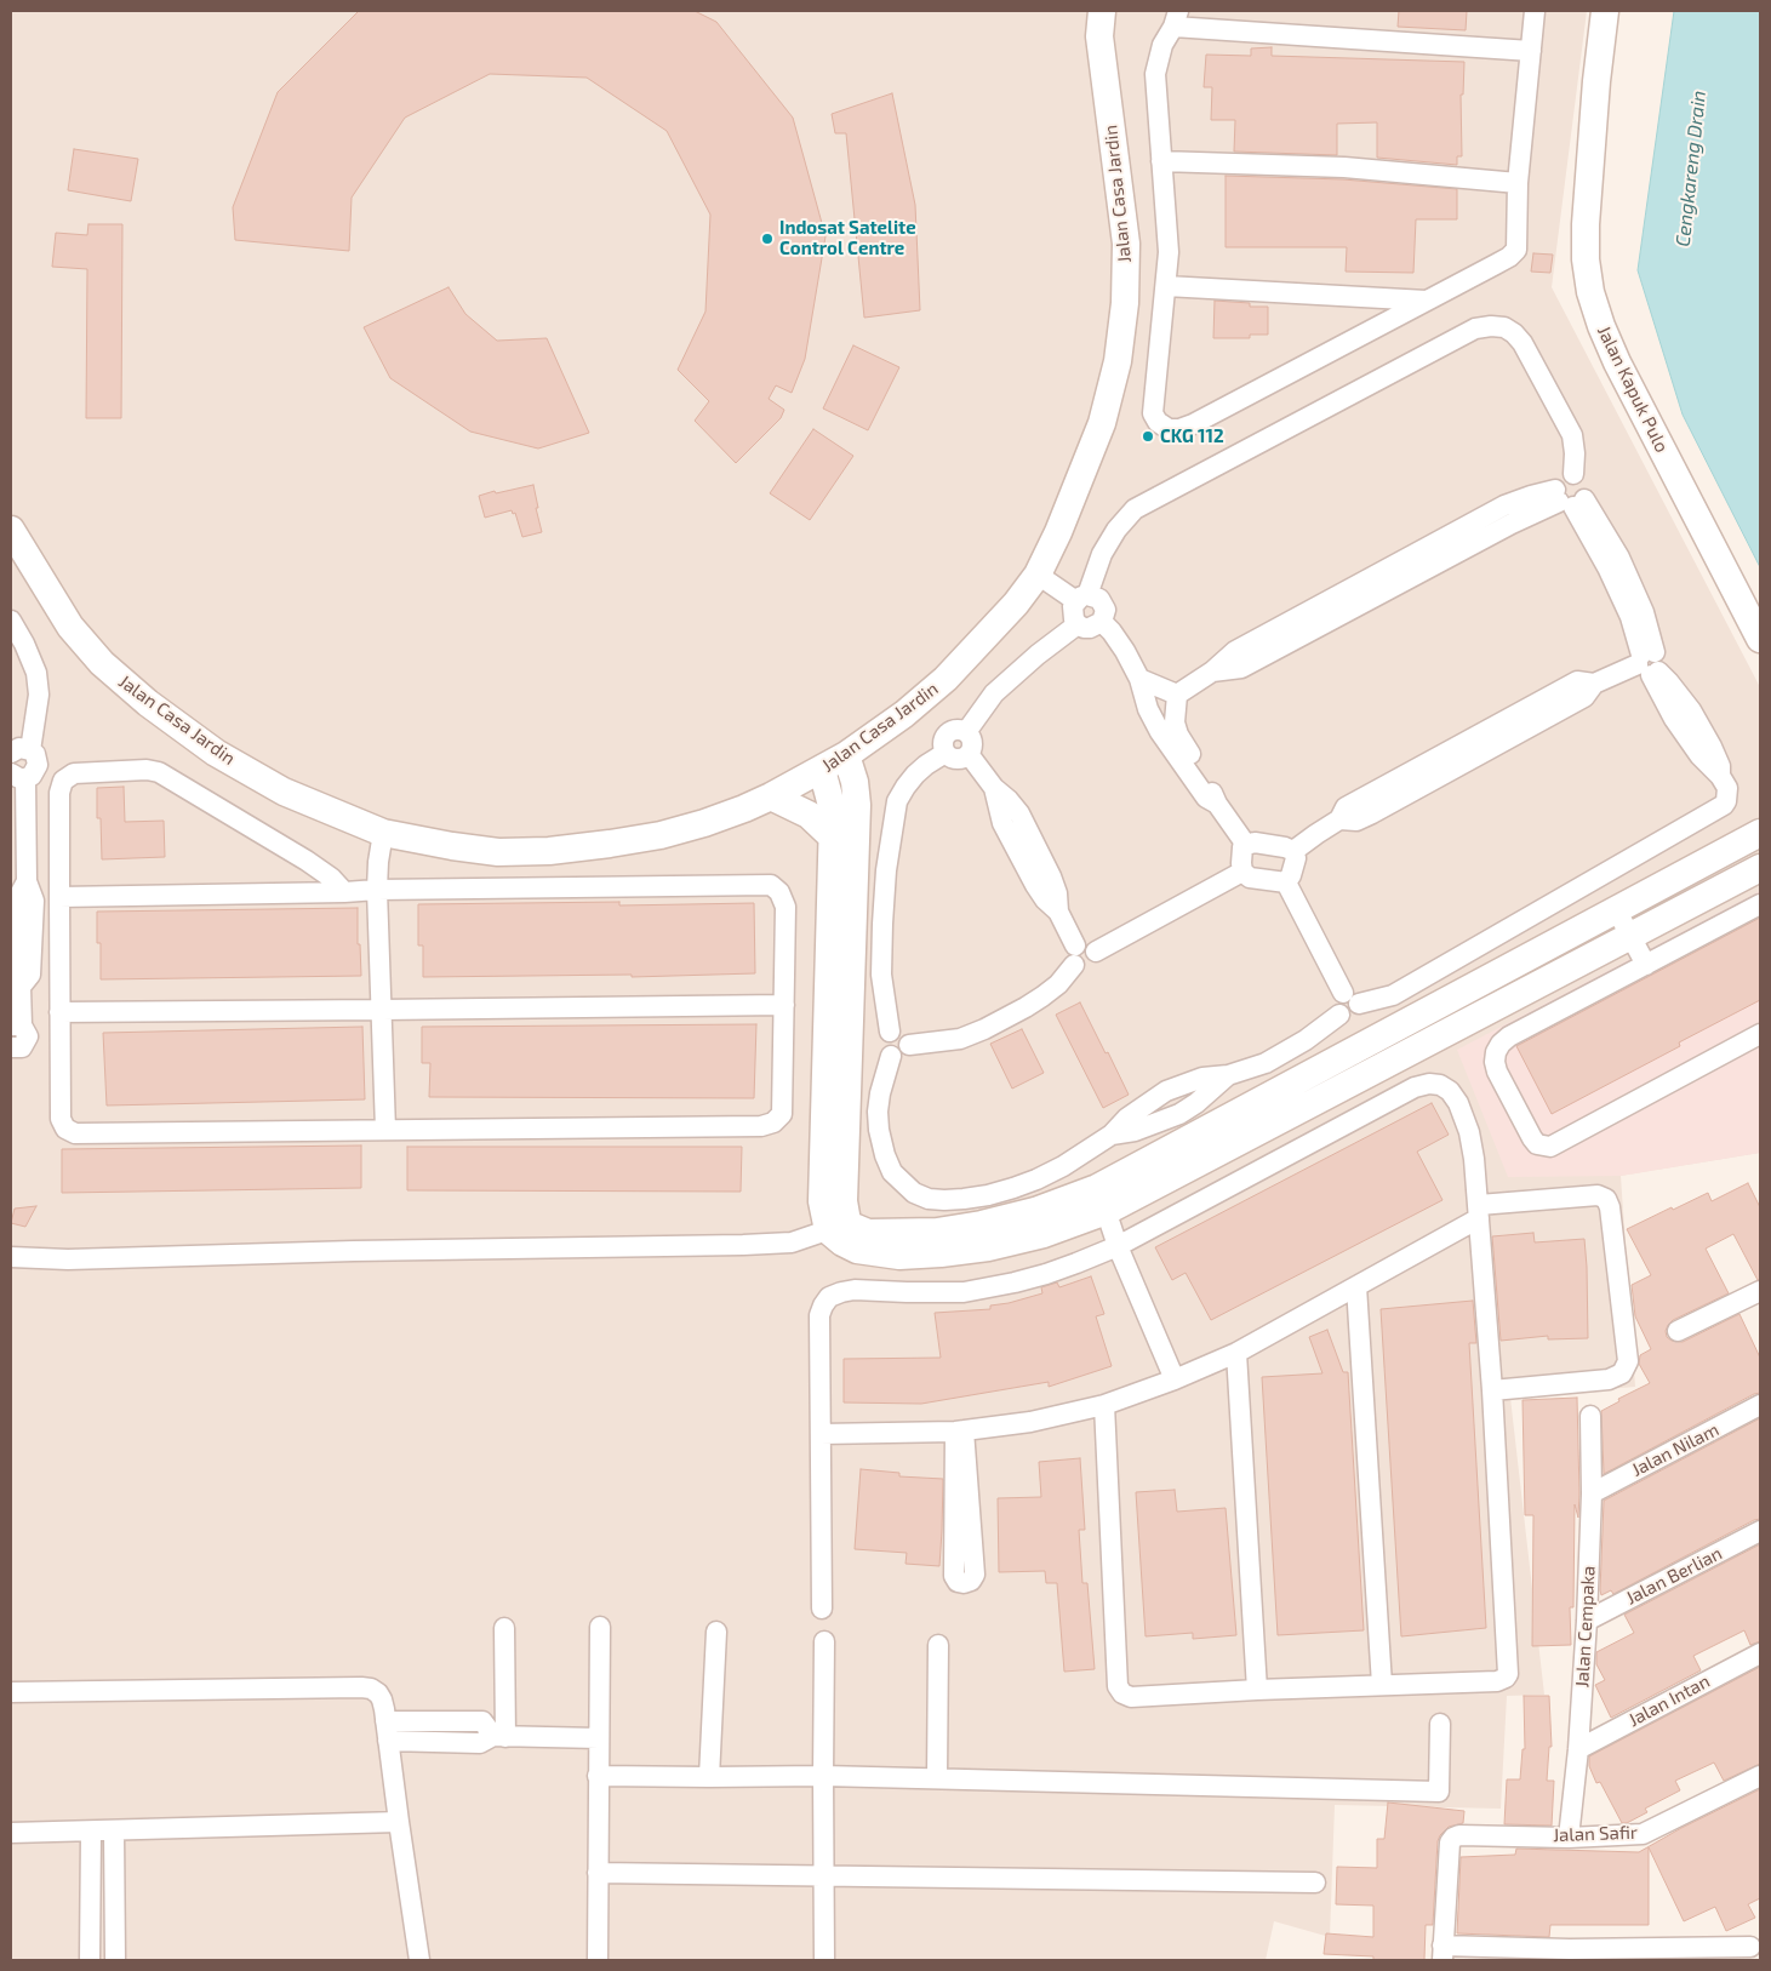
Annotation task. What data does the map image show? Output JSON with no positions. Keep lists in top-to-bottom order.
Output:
{
  "streets": {
    "street": [
      "Jalan Casa Jardin",
      "Jalan Kapuk Pulo",
      "Jalan Nilam",
      "Jalan Berlian",
      "Jalan Cempaka",
      "Jalan Intan",
      "Jalan Safir"
    ]
  },
  "crossings": [
    ["Jalan Nilam", "Jalan Cempaka"],
    ["Jalan Berlian", "Jalan Cempaka"],
    ["Jalan Cempaka", "Jalan Intan"],
    ["Jalan Cempaka", "Jalan Safir"]
  ],
  "water": ["Cengkareng Drain"],
  "places": ["Indosat Satelite Control Centre", "CKG 112"]
}
